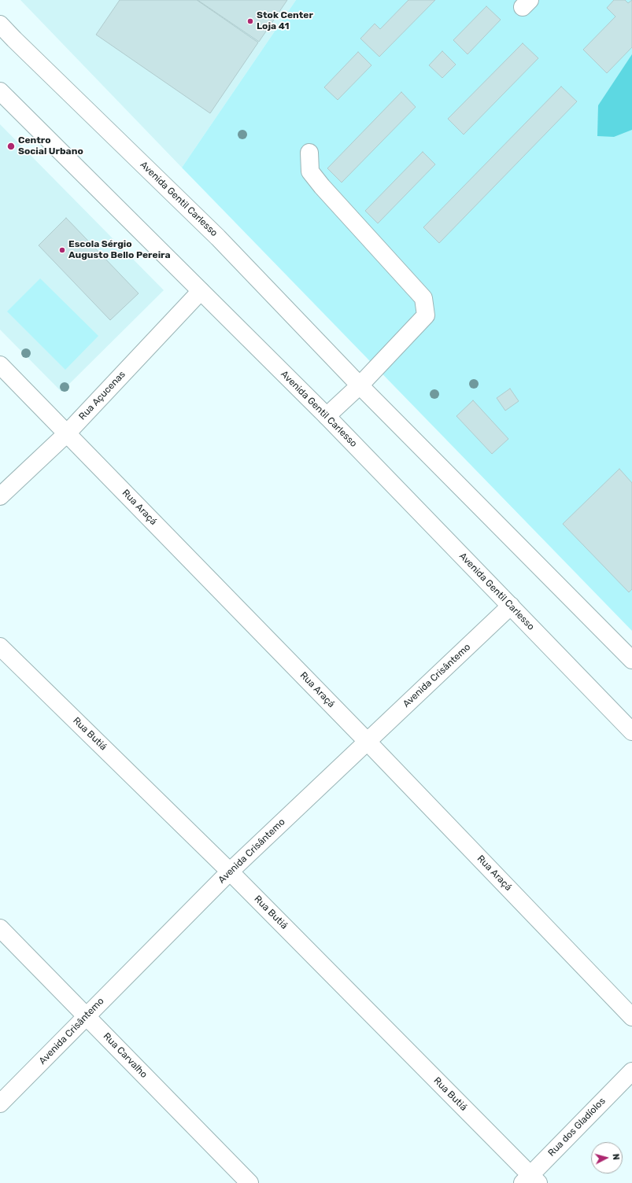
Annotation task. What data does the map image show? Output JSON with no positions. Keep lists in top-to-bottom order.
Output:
{
  "streets": {
    "street": [
      "Avenida Gentil Carlesso",
      "Rua Açucenas",
      "Rua Araçá",
      "Avenida Crisântemo",
      "Rua Butiá",
      "Rua Carvalho",
      "Rua dos Gladíolos"
    ]
  },
  "crossings": [
    ["Avenida Gentil Carlesso", "Rua Açucenas"],
    ["Avenida Gentil Carlesso", "Avenida Crisântemo"],
    ["Rua Açucenas", "Rua Araçá"],
    ["Rua Araçá", "Avenida Crisântemo"],
    ["Avenida Crisântemo", "Rua Butiá"],
    ["Avenida Crisântemo", "Rua Carvalho"],
    ["Rua Butiá", "Rua dos Gladíolos"]
  ],
  "places": ["Stok Center Loja 41", "Centro Social Urbano", "Escola Sérgio Augusto Bello Pereira"],
  "north": "right"
}
